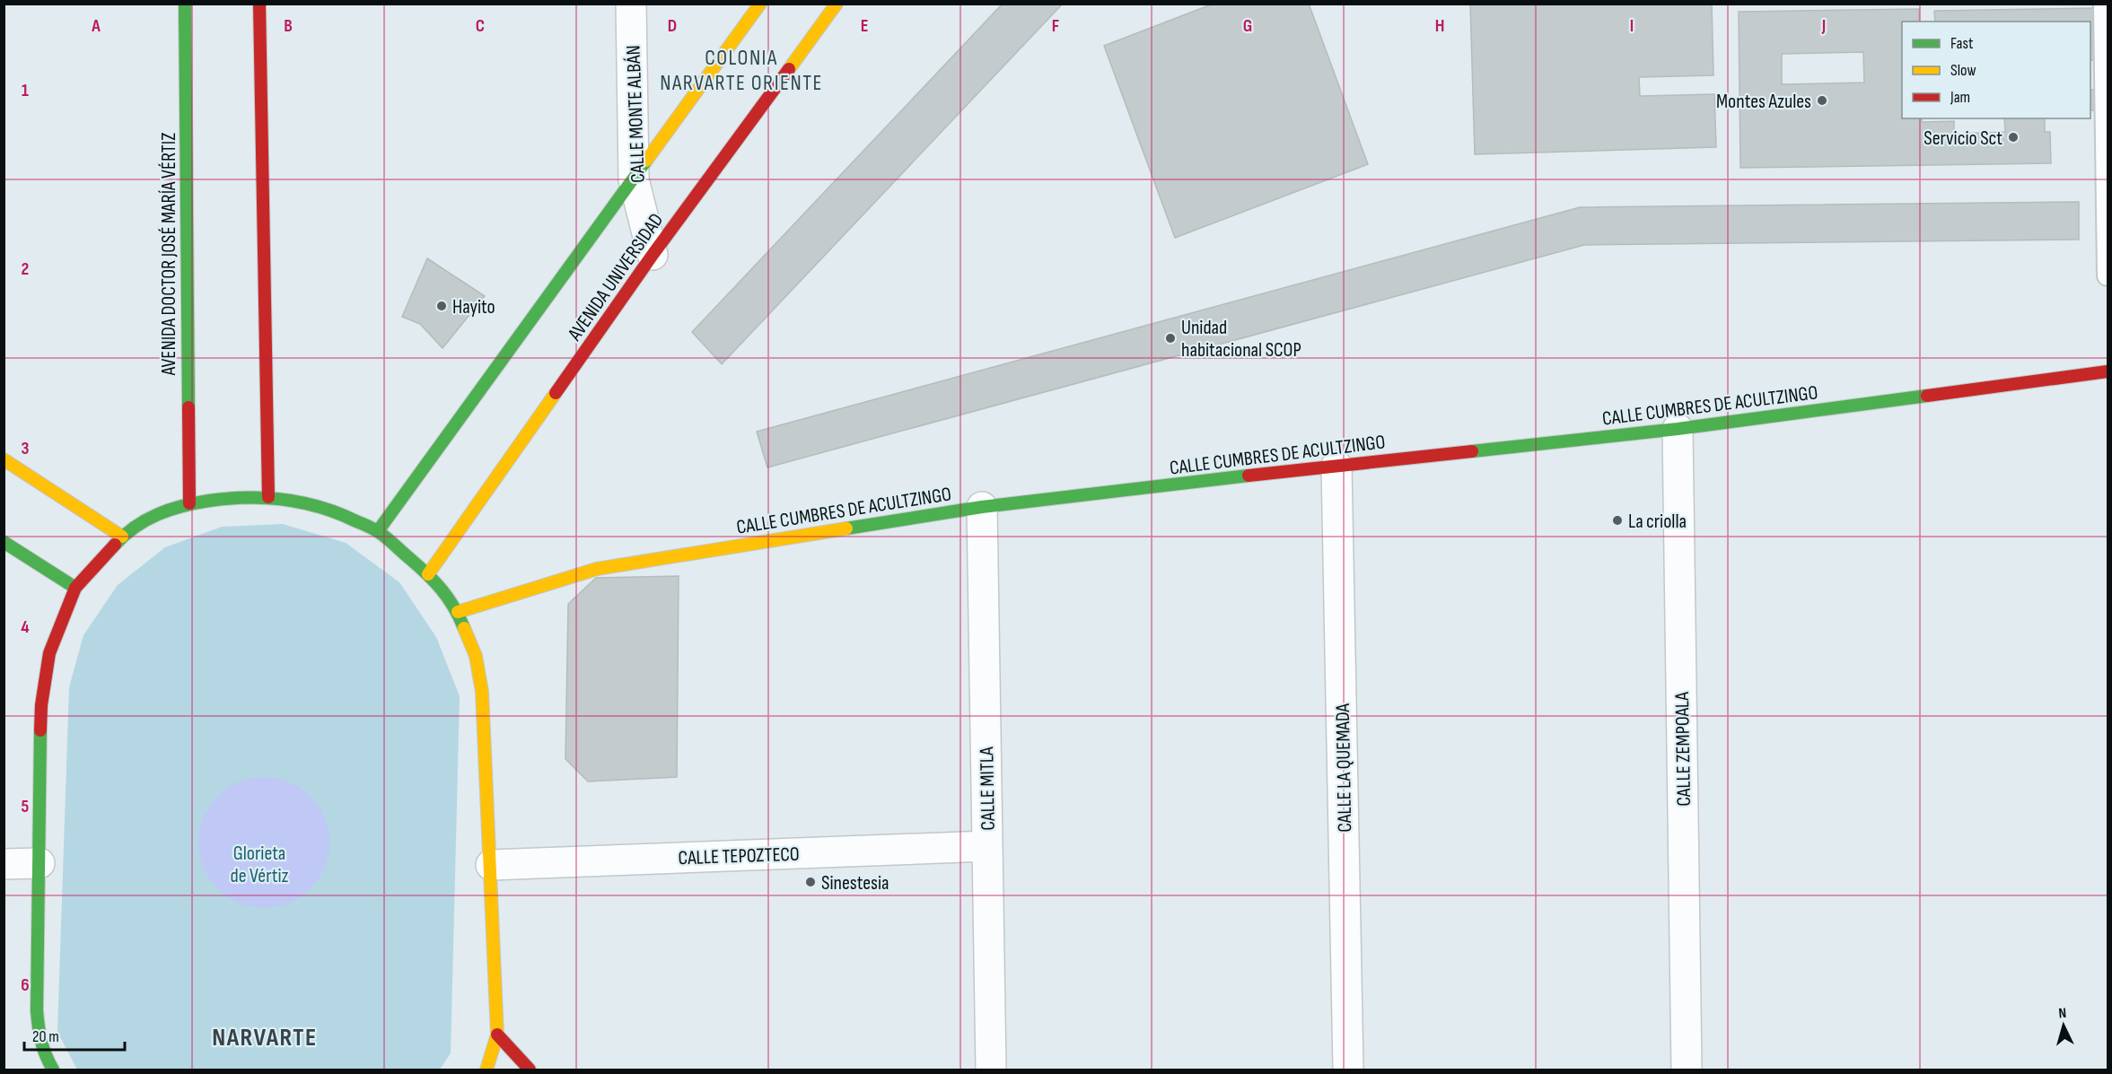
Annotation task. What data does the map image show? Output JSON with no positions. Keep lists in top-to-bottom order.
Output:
{
  "streets": {
    "main road": ["AVENIDA DOCTOR JOSÉ MARÍA VÉRTIZ", "AVENIDA UNIVERSIDAD", "CALLE CUMBRES DE ACULTZINGO"],
    "street": [
      "CALLE MONTE ALBÁN",
      "CALLE ZEMPOALA",
      "CALLE LA QUEMADA",
      "CALLE MITLA",
      "CALLE TEPOZTECO"
    ]
  },
  "crossings": [
    ["CALLE MONTE ALBÁN", "AVENIDA UNIVERSIDAD"],
    ["CALLE CUMBRES DE ACULTZINGO", "CALLE ZEMPOALA"],
    ["CALLE CUMBRES DE ACULTZINGO", "CALLE LA QUEMADA"],
    ["CALLE CUMBRES DE ACULTZINGO", "CALLE MITLA"],
    ["CALLE MITLA", "CALLE TEPOZTECO"]
  ],
  "districts": ["COLONIA NARVARTE ORIENTE", "NARVARTE"],
  "parks": ["Glorieta de Vértiz"],
  "places": [
    "Montes Azules",
    "Servicio Sct",
    "Hayito",
    "Unidad habitacional SCOP",
    "La criolla",
    "Sinestesia"
  ],
  "legend": ["Fast", "Slow", "Jam"],
  "scale_bar": "20 m",
  "north": "top",
  "grid": {
    "columns": [
      "A",
      "B",
      "C",
      "D",
      "E",
      "F",
      "G",
      "H",
      "I",
      "J"
    ],
    "rows": [
      "1",
      "2",
      "3",
      "4",
      "5",
      "6"
    ]
  }
}
